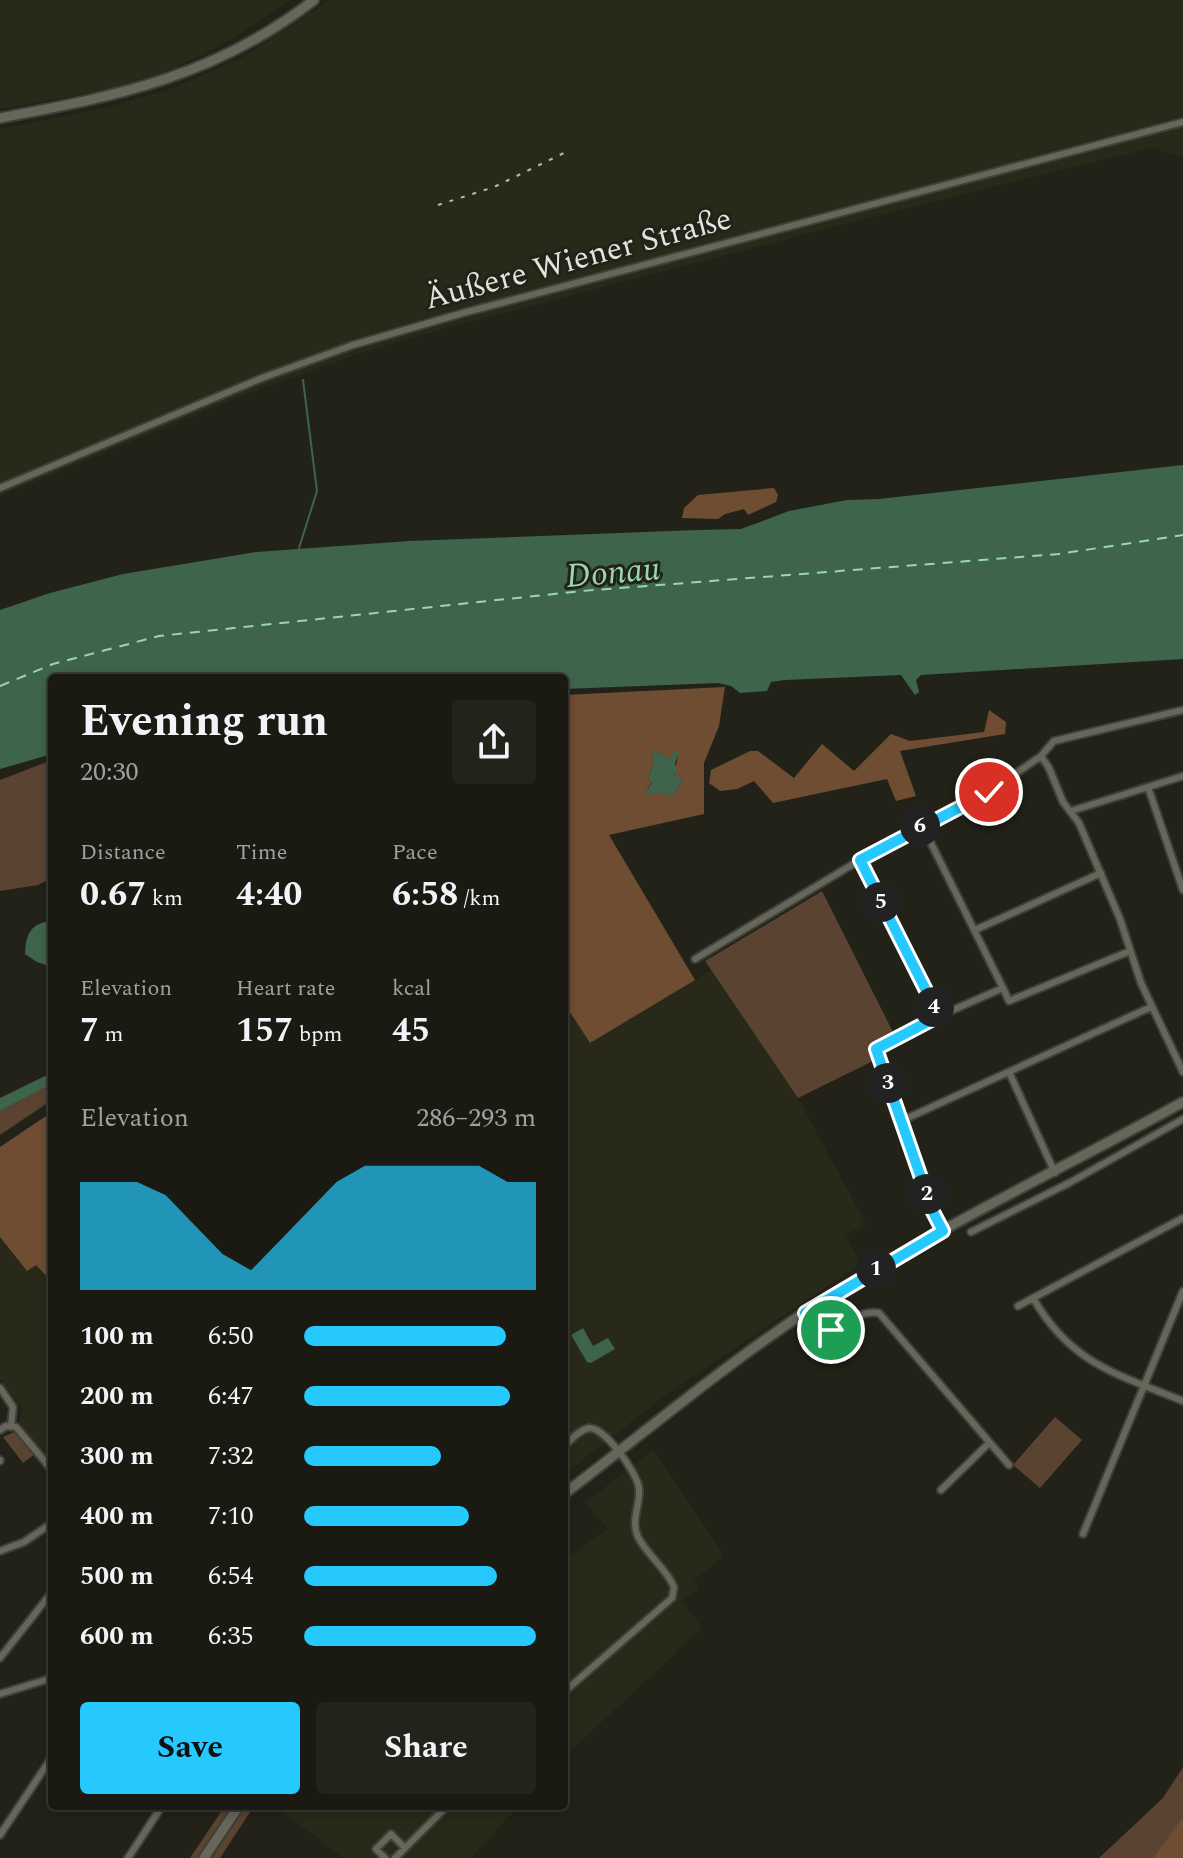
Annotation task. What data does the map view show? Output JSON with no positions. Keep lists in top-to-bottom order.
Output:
{
  "streets": {
    "street": ["Äußere Wiener Straße"]
  },
  "water": ["Donau"],
  "page": {
    "heading": ["Evening run", "20:30"],
    "pins": [
      "6",
      "5",
      "4",
      "3",
      "2",
      "1"
    ],
    "stats": [
      ["Distance", "0.67 km"],
      ["Time", "4:40"],
      ["Pace", "6:58 /km"],
      ["Elevation", "7 m"],
      ["Heart rate", "157 bpm"],
      ["kcal", "45"]
    ],
    "chart": ["Elevation", "286–293 m"],
    "list": [
      {
        "name": "100 m",
        "note": "6:50"
      },
      {
        "name": "200 m",
        "note": "6:47"
      },
      {
        "name": "300 m",
        "note": "7:32"
      },
      {
        "name": "400 m",
        "note": "7:10"
      },
      {
        "name": "500 m",
        "note": "6:54"
      },
      {
        "name": "600 m",
        "note": "6:35"
      }
    ],
    "buttons": ["Save", "Share"]
  }
}
